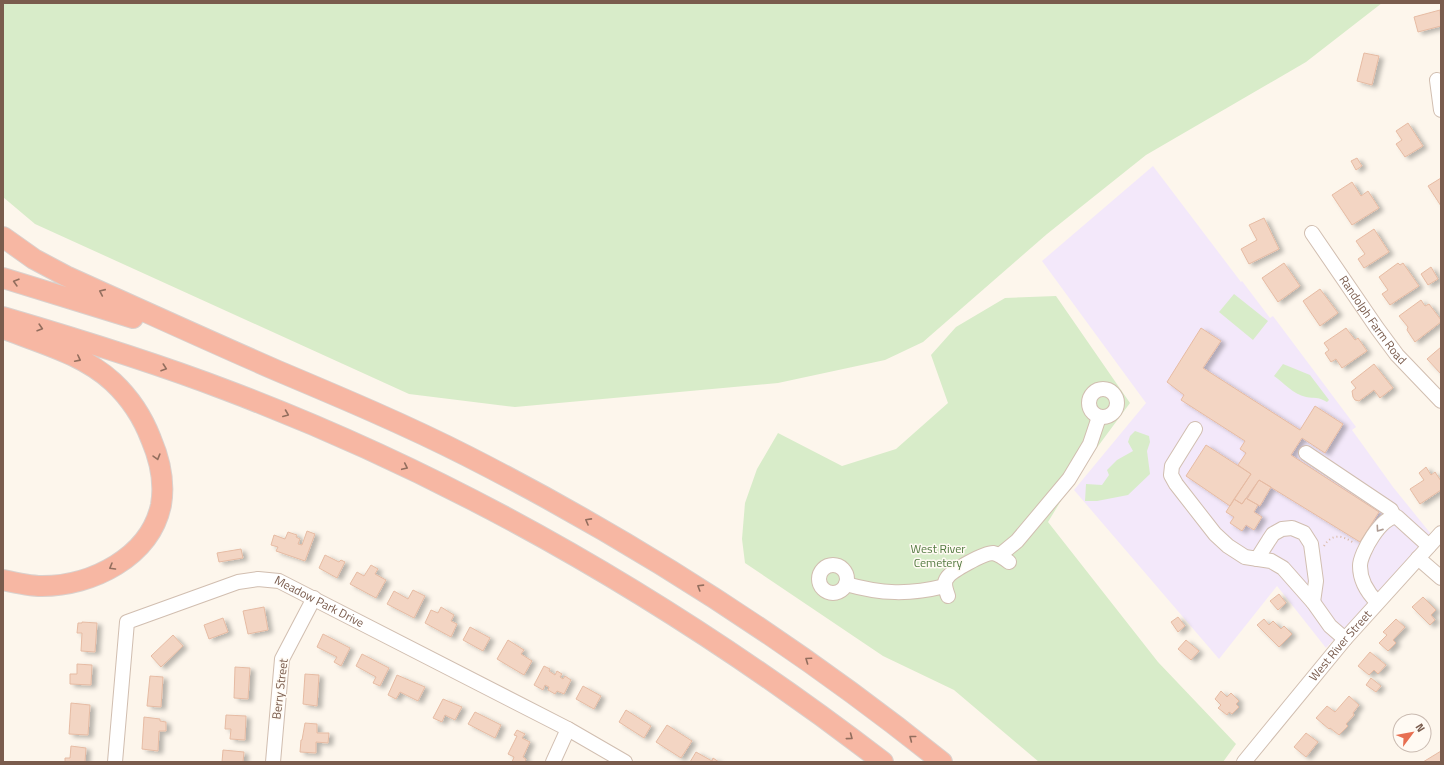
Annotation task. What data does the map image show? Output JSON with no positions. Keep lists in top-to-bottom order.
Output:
{
  "streets": {
    "street": [
      "Randolph Farm Road",
      "Meadow Park Drive",
      "West River Street",
      "Berry Street"
    ]
  },
  "crossings": [
    ["Meadow Park Drive", "Berry Street"]
  ],
  "parks": ["West River Cemetery"],
  "north": "top right"
}
